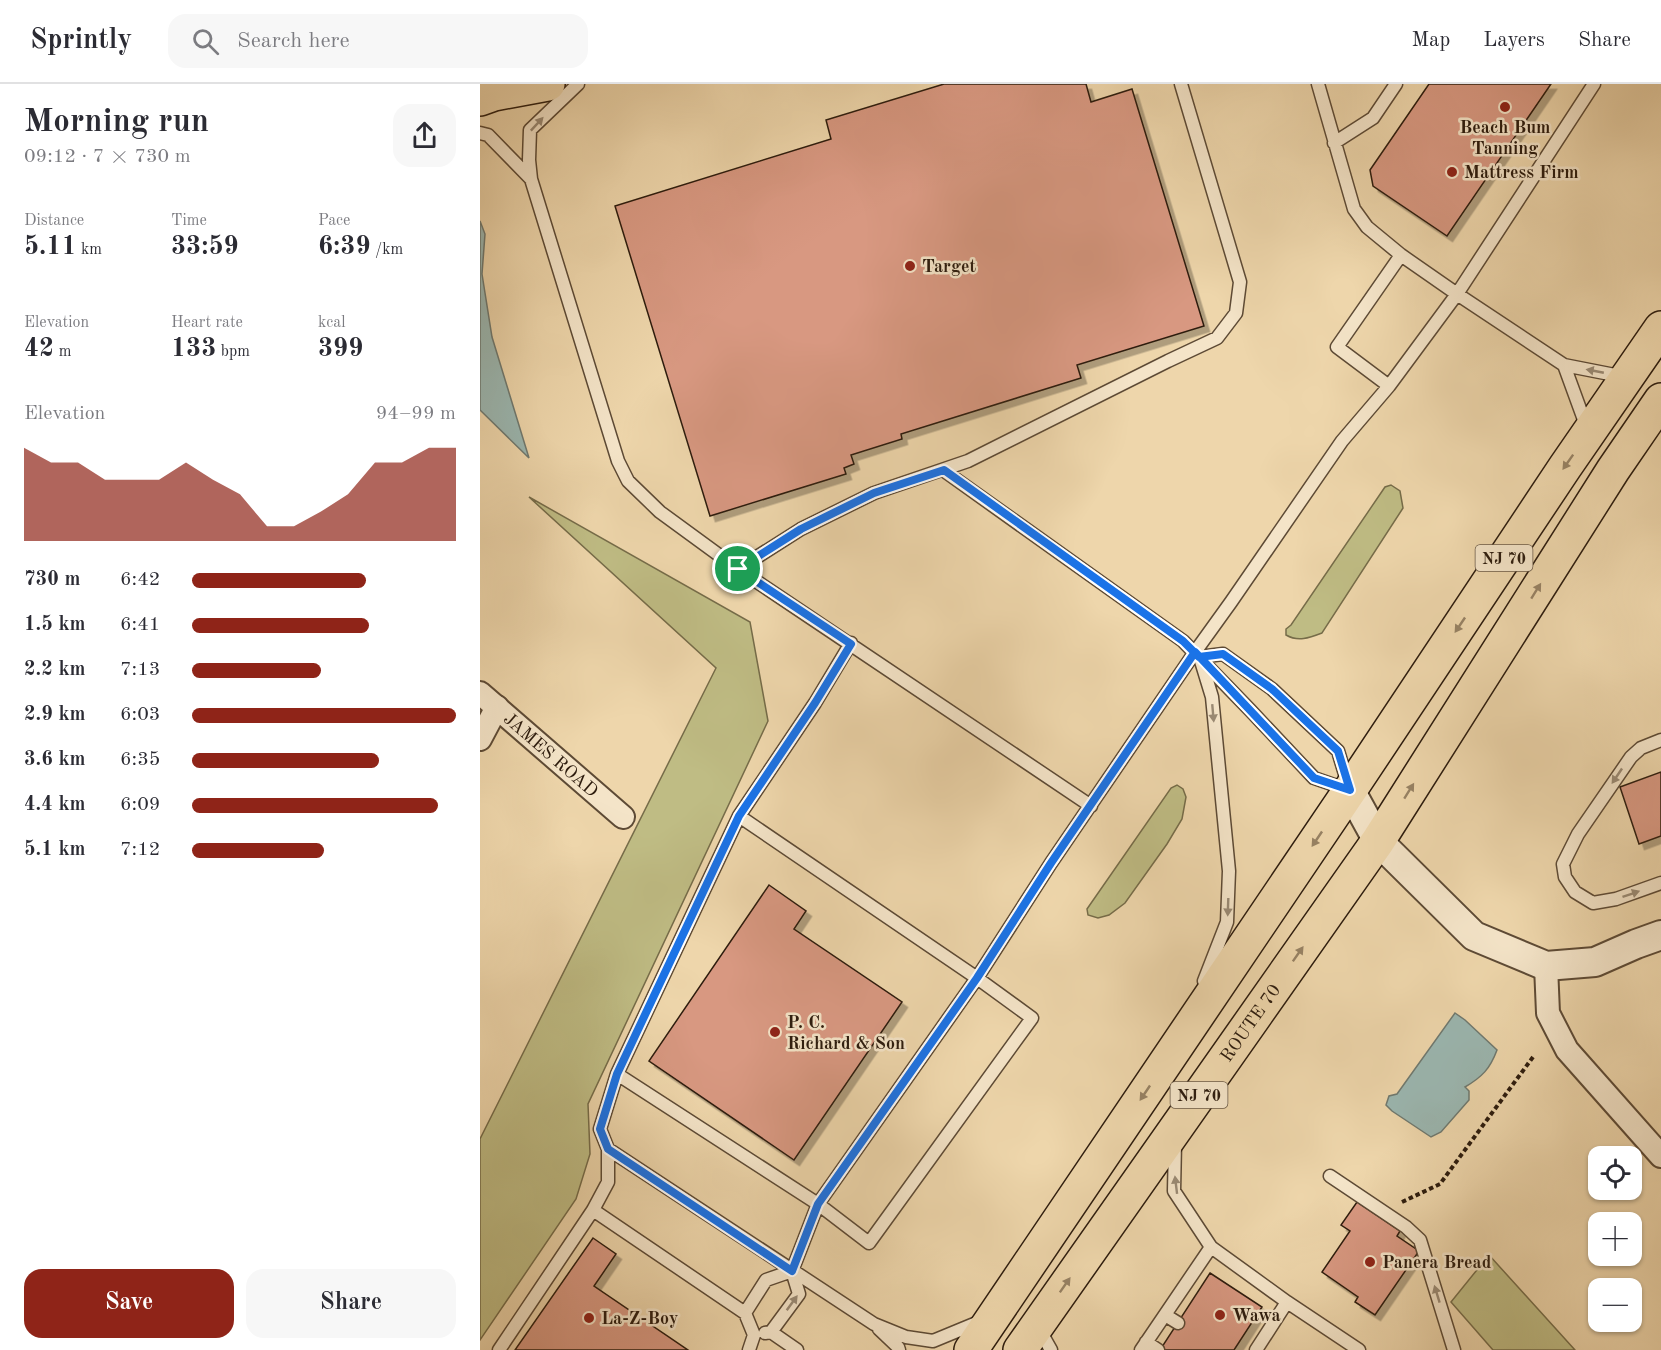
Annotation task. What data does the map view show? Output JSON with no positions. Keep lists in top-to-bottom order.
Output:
{
  "streets": {
    "main road": ["NJ 70", "ROUTE 70"],
    "street": ["JAMES ROAD"]
  },
  "crossings": [
    ["NJ 70", "ROUTE 70"]
  ],
  "places": [
    "Beach Bum Tanning",
    "Mattress Firm",
    "Target",
    "P. C. Richard & Son",
    "Panera Bread",
    "Wawa",
    "La-Z-Boy"
  ],
  "page": {
    "header": "Sprintly",
    "search": "Search here",
    "nav": ["Map", "Layers", "Share"],
    "heading": ["Morning run", "09:12 · 7 × 730 m"],
    "stats": [
      ["Distance", "5.11 km"],
      ["Time", "33:59"],
      ["Pace", "6:39 /km"],
      ["Elevation", "42 m"],
      ["Heart rate", "133 bpm"],
      ["kcal", "399"]
    ],
    "chart": ["Elevation", "94–99 m"],
    "list": [
      {
        "name": "730 m",
        "note": "6:42"
      },
      {
        "name": "1.5 km",
        "note": "6:41"
      },
      {
        "name": "2.2 km",
        "note": "7:13"
      },
      {
        "name": "2.9 km",
        "note": "6:03"
      },
      {
        "name": "3.6 km",
        "note": "6:35"
      },
      {
        "name": "4.4 km",
        "note": "6:09"
      },
      {
        "name": "5.1 km",
        "note": "7:12"
      }
    ],
    "map_buttons": ["+", "−"],
    "buttons": ["Save", "Share"]
  }
}
